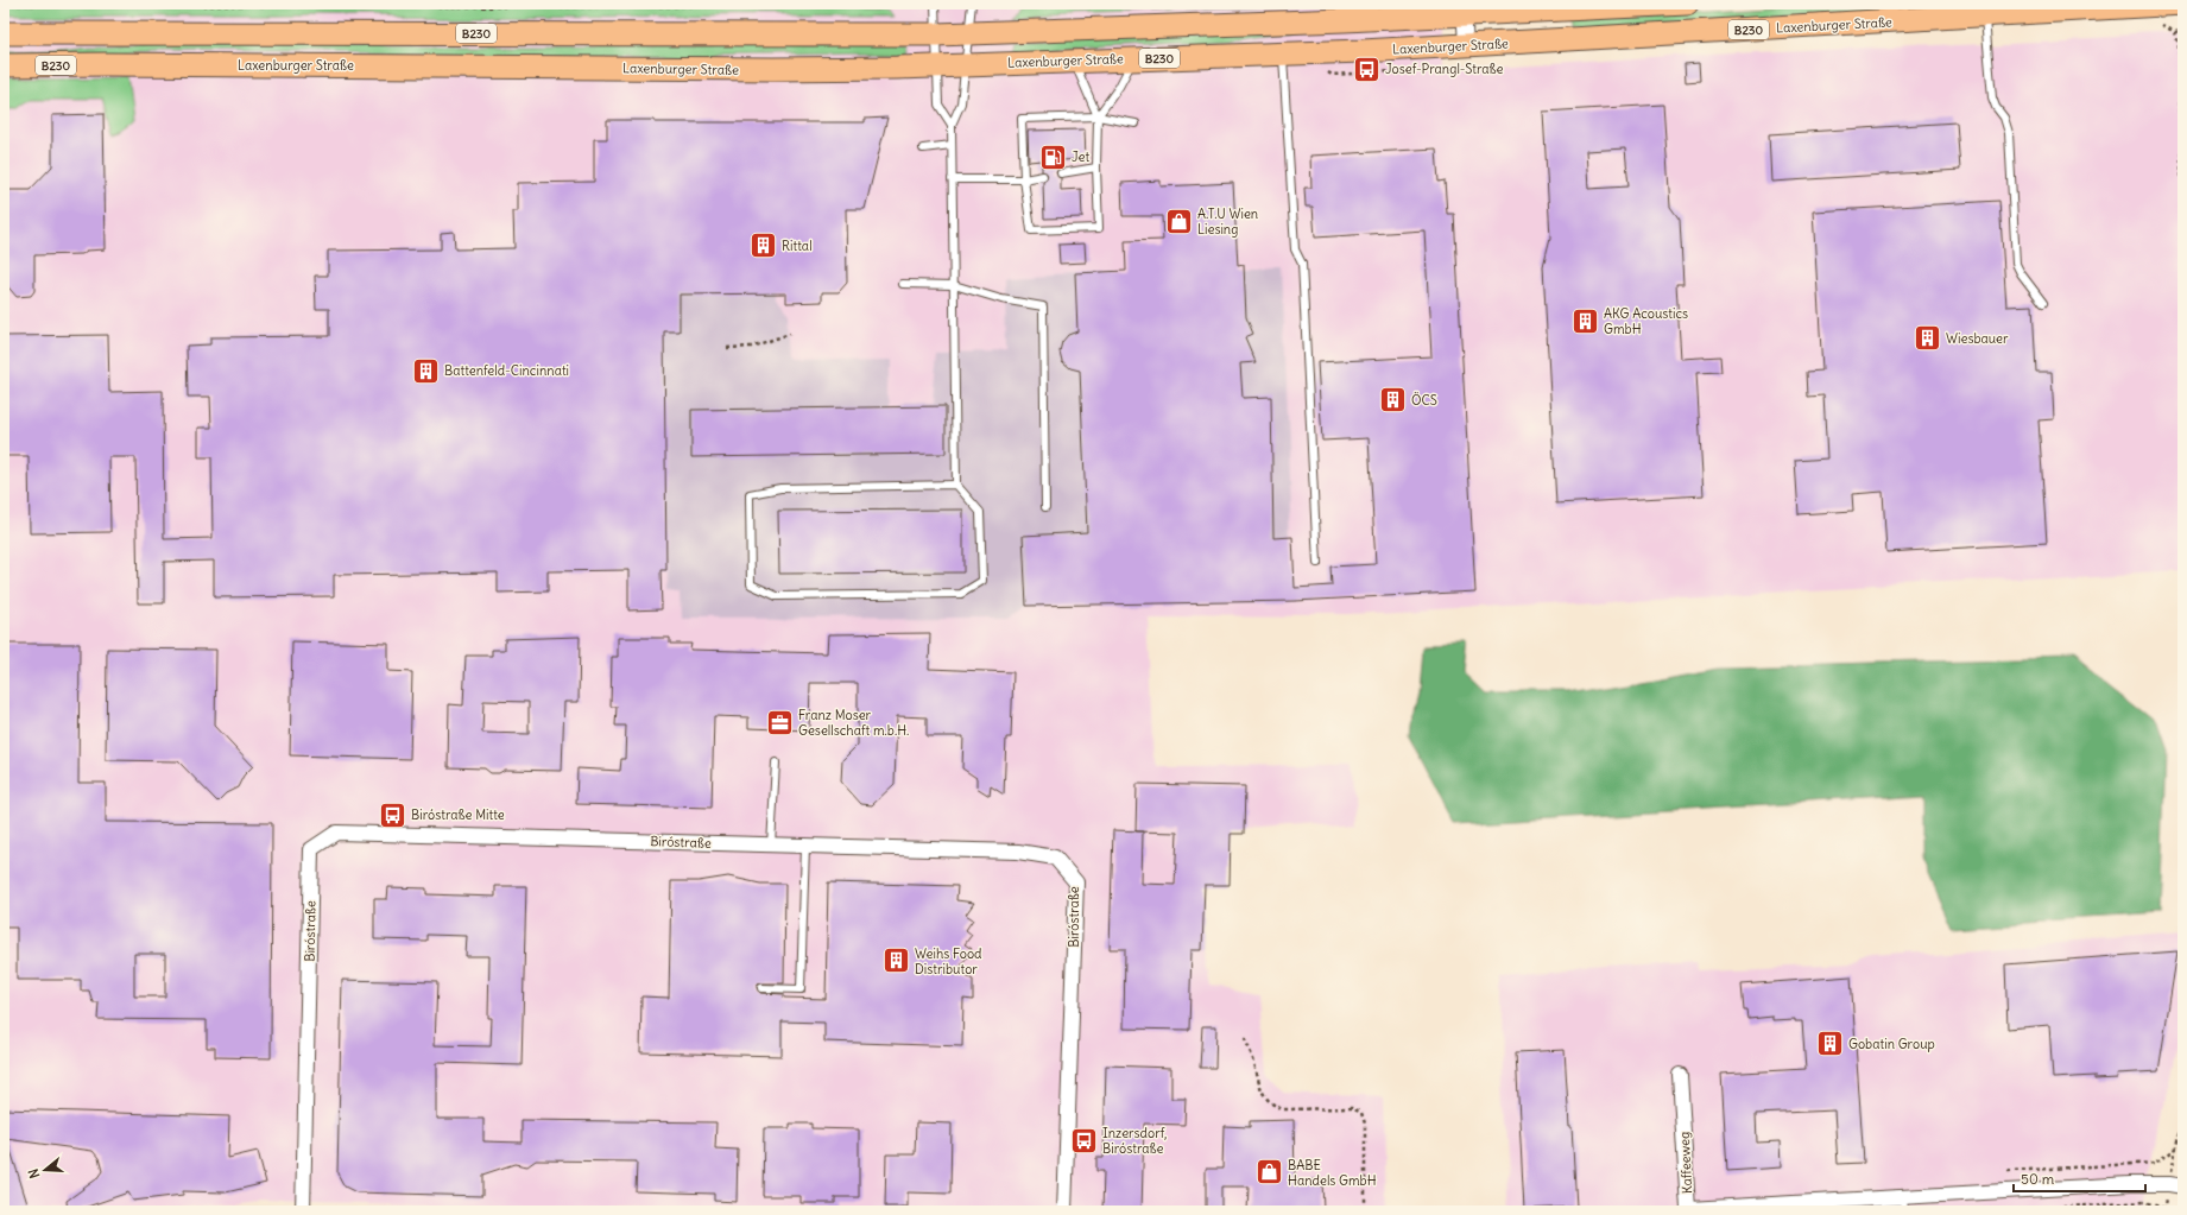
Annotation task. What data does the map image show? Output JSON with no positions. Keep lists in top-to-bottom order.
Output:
{
  "streets": {
    "main road": ["Laxenburger Straße", "B230"],
    "street": ["Biróstraße", "Kaffeeweg"]
  },
  "places": {
    "bus stop": ["Josef-Prangl-Straße", "Biróstraße Mitte", "Inzersdorf, Biróstraße"],
    "fuel station": ["Jet"],
    "shop": ["A.T.U Wien Liesing", "BABE Handels GmbH"],
    "building": [
      "Rittal",
      "AKG Acoustics GmbH",
      "Wiesbauer",
      "Battenfeld-Cincinnati",
      "ÖCS",
      "Weihs Food Distributor",
      "Gobatin Group"
    ],
    "office": ["Franz Moser Gesellschaft m.b.H."]
  },
  "scale_bar": "50 m",
  "north": "left"
}
